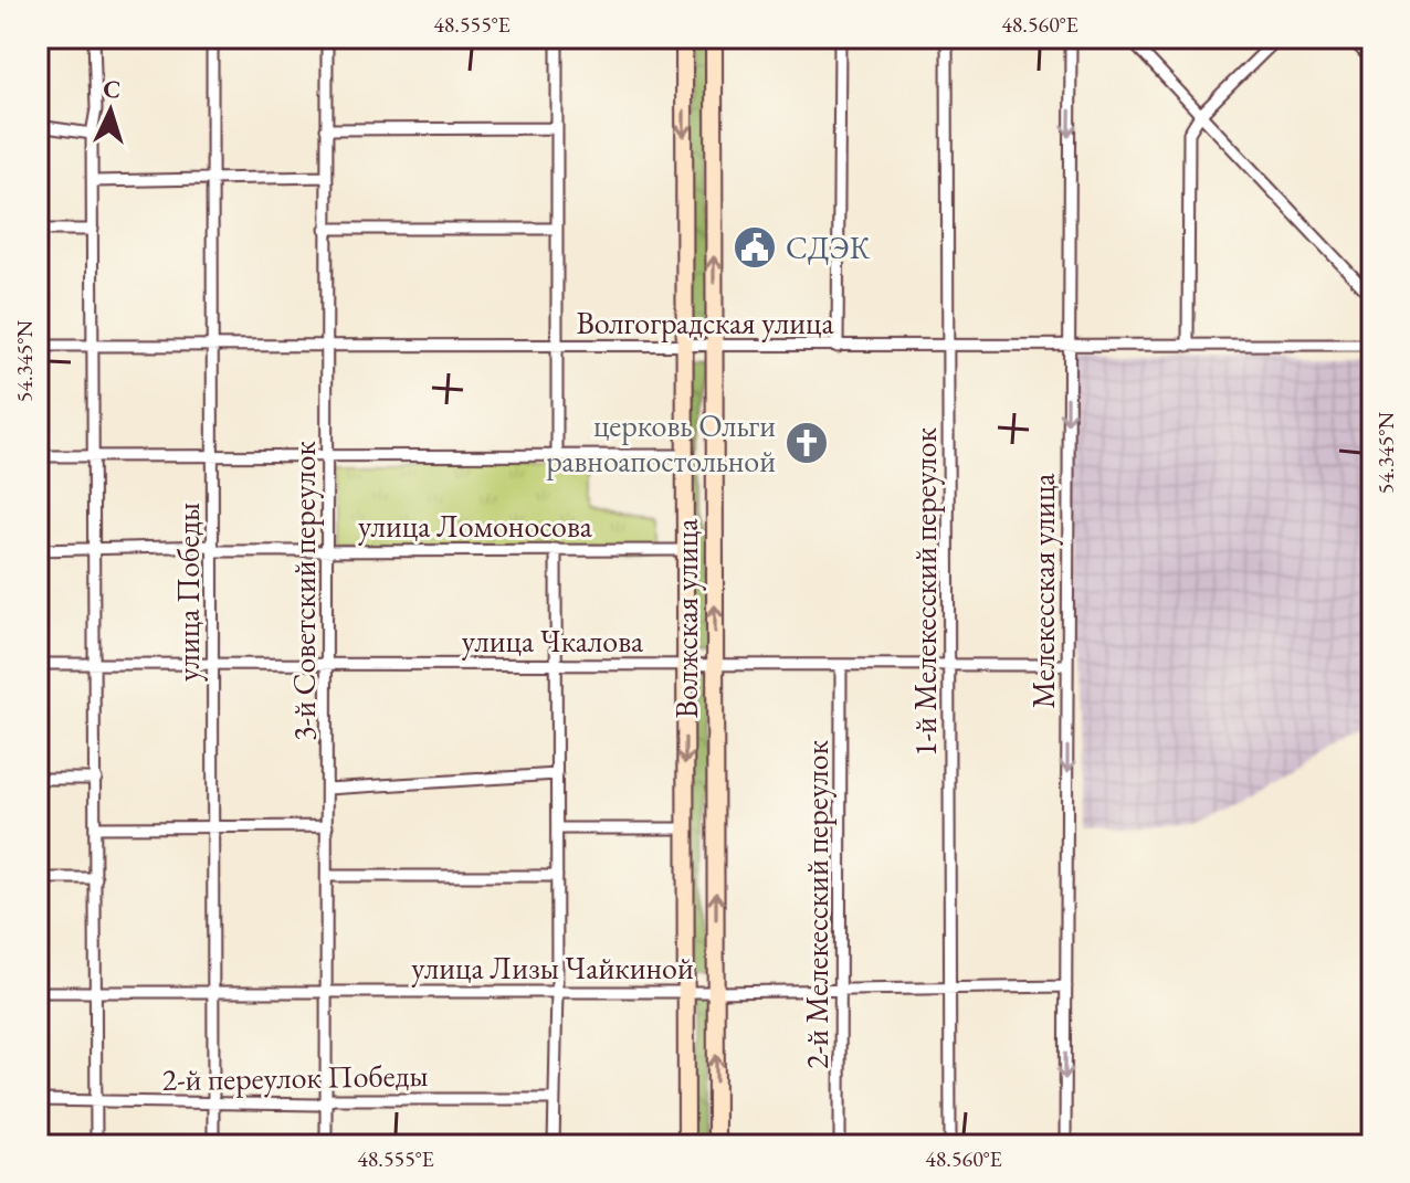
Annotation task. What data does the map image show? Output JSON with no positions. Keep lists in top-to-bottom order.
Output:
{
  "streets": {
    "main road": ["Волжская улица"],
    "street": [
      "Волгоградская улица",
      "улица Ломоносова",
      "3-й Советский переулок",
      "Мелекесская улица",
      "улица Победы",
      "1-й Мелекесский переулок",
      "улица Чкалова",
      "2-й Мелекесский переулок",
      "улица Лизы Чайкиной",
      "2-й переулок Победы"
    ]
  },
  "crossings": [
    ["Волгоградская улица", "3-й Советский переулок"],
    ["Волгоградская улица", "Мелекесская улица"],
    ["Волгоградская улица", "улица Победы"],
    ["Волгоградская улица", "1-й Мелекесский переулок"],
    ["Волгоградская улица", "Волжская улица"],
    ["улица Ломоносова", "3-й Советский переулок"],
    ["улица Ломоносова", "улица Победы"],
    ["улица Ломоносова", "Волжская улица"],
    ["3-й Советский переулок", "улица Чкалова"],
    ["3-й Советский переулок", "улица Лизы Чайкиной"],
    ["3-й Советский переулок", "2-й переулок Победы"],
    ["Мелекесская улица", "улица Чкалова"],
    ["Мелекесская улица", "улица Лизы Чайкиной"],
    ["улица Победы", "улица Чкалова"],
    ["улица Победы", "улица Лизы Чайкиной"],
    ["улица Победы", "2-й переулок Победы"],
    ["1-й Мелекесский переулок", "улица Чкалова"],
    ["1-й Мелекесский переулок", "улица Лизы Чайкиной"],
    ["Волжская улица", "улица Чкалова"],
    ["Волжская улица", "улица Лизы Чайкиной"],
    ["улица Чкалова", "2-й Мелекесский переулок"],
    ["2-й Мелекесский переулок", "улица Лизы Чайкиной"]
  ],
  "one_way": ["Мелекесская улица"],
  "places": {
    "public building": ["СДЭК"],
    "church": ["церковь Ольги равноапостольной"]
  },
  "north": "top",
  "coordinates": ["48.555°E", "48.560°E", "54.345°N"]
}
